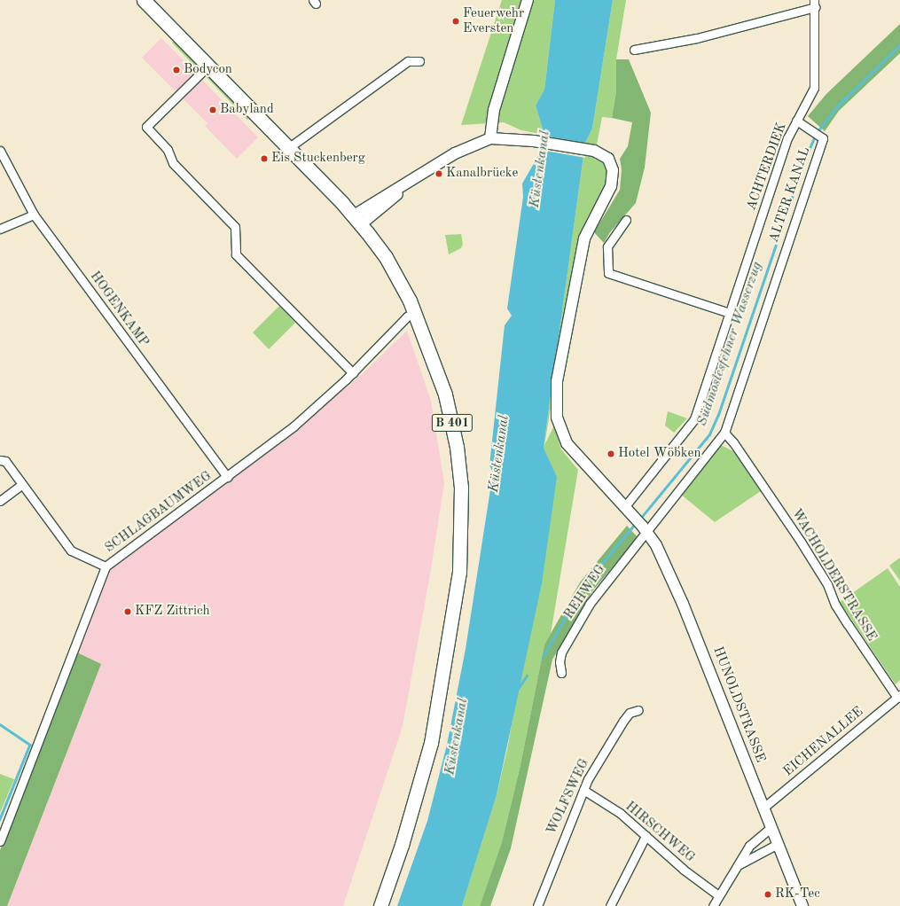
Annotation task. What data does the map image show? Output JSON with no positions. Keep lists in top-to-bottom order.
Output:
{
  "streets": {
    "main road": ["B 401"],
    "street": [
      "ACHTERDIEK",
      "ALTER KANAL",
      "HOGENKAMP",
      "SCHLAGBAUMWEG",
      "WACHOLDERSTRASSE",
      "REHWEG",
      "HUNOLDSTRASSE",
      "EICHENALLEE",
      "WOLFSWEG",
      "HIRSCHWEG"
    ]
  },
  "crossings": [
    ["ACHTERDIEK", "ALTER KANAL"],
    ["ACHTERDIEK", "HUNOLDSTRASSE"],
    ["ALTER KANAL", "WACHOLDERSTRASSE"],
    ["ALTER KANAL", "REHWEG"],
    ["ALTER KANAL", "HUNOLDSTRASSE"],
    ["HOGENKAMP", "SCHLAGBAUMWEG"],
    ["B 401", "SCHLAGBAUMWEG"],
    ["WACHOLDERSTRASSE", "EICHENALLEE"],
    ["REHWEG", "HUNOLDSTRASSE"],
    ["HUNOLDSTRASSE", "EICHENALLEE"],
    ["WOLFSWEG", "HIRSCHWEG"]
  ],
  "water": ["Küstenkanal", "Südmoslesfehner Wasserzug"],
  "places": [
    "Feuerwehr Eversten",
    "Bodycon",
    "Babyland",
    "Eis Stuckenberg",
    "Kanalbrücke",
    "Hotel Wöbken",
    "KFZ Zittrich",
    "RK-Tec"
  ]
}
